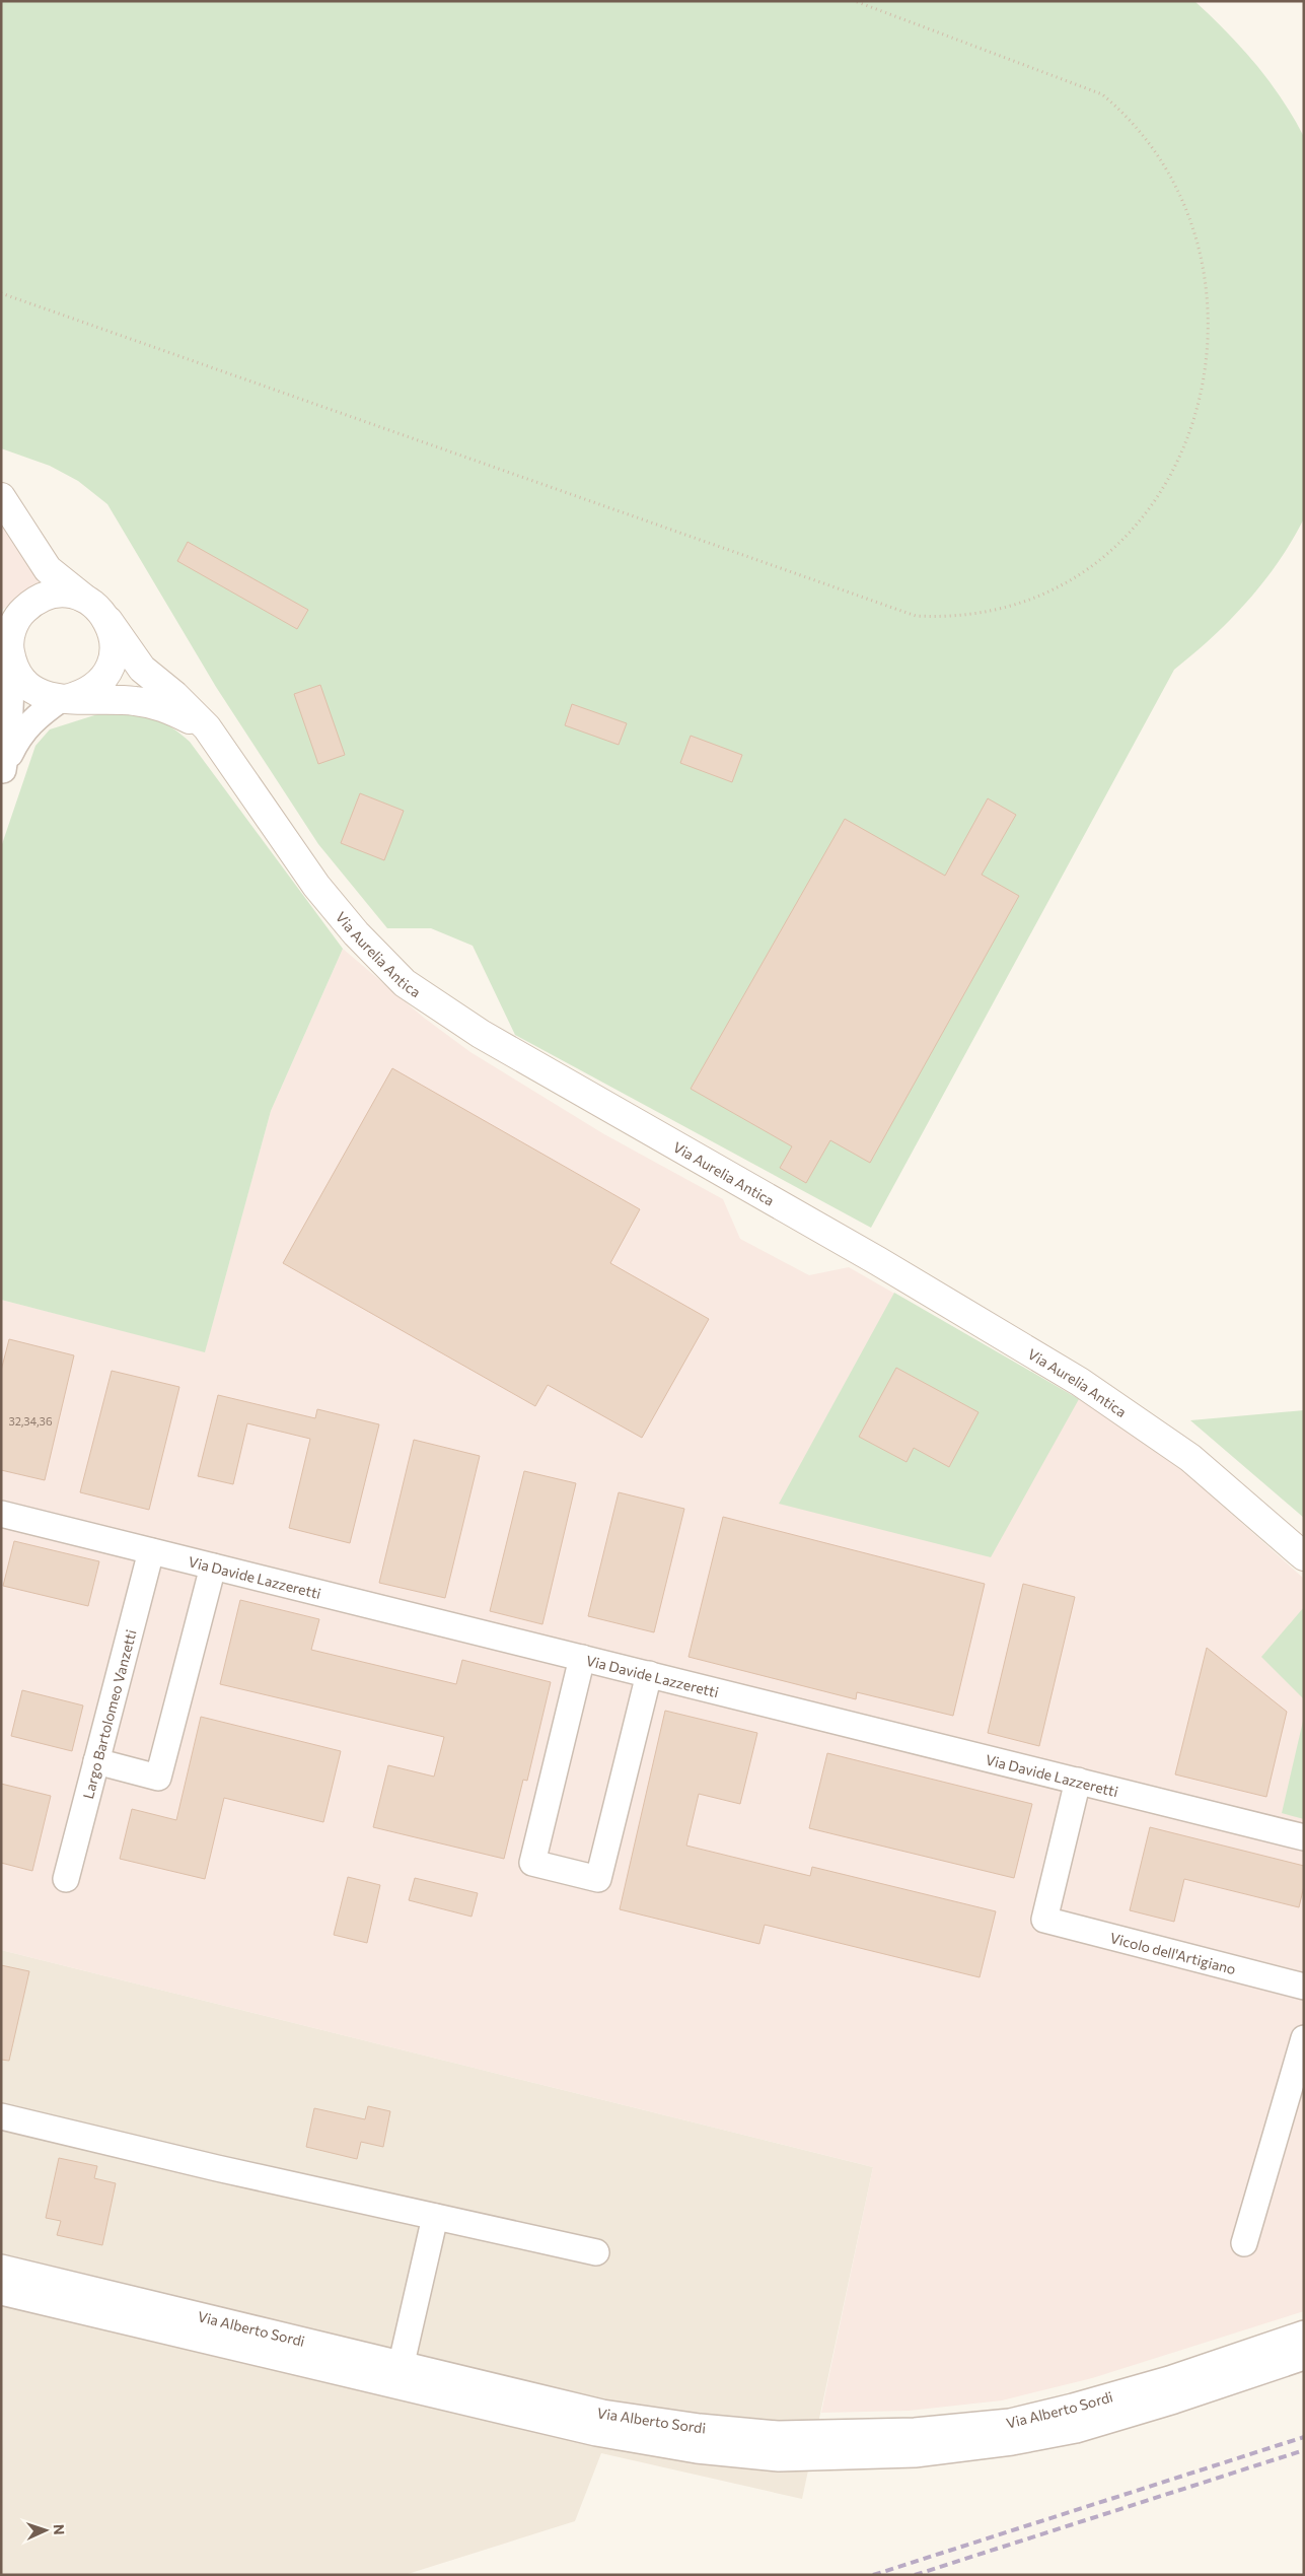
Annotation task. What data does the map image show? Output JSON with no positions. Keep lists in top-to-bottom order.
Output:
{
  "streets": {
    "street": [
      "Via Aurelia Antica",
      "Via Davide Lazzeretti",
      "Largo Bartolomeo Vanzetti",
      "Vicolo dell'Artigiano",
      "Via Alberto Sordi"
    ]
  },
  "crossings": [
    ["Via Davide Lazzeretti", "Largo Bartolomeo Vanzetti"],
    ["Via Davide Lazzeretti", "Vicolo dell'Artigiano"]
  ],
  "house_numbers": ["32,34,36"],
  "north": "right"
}
